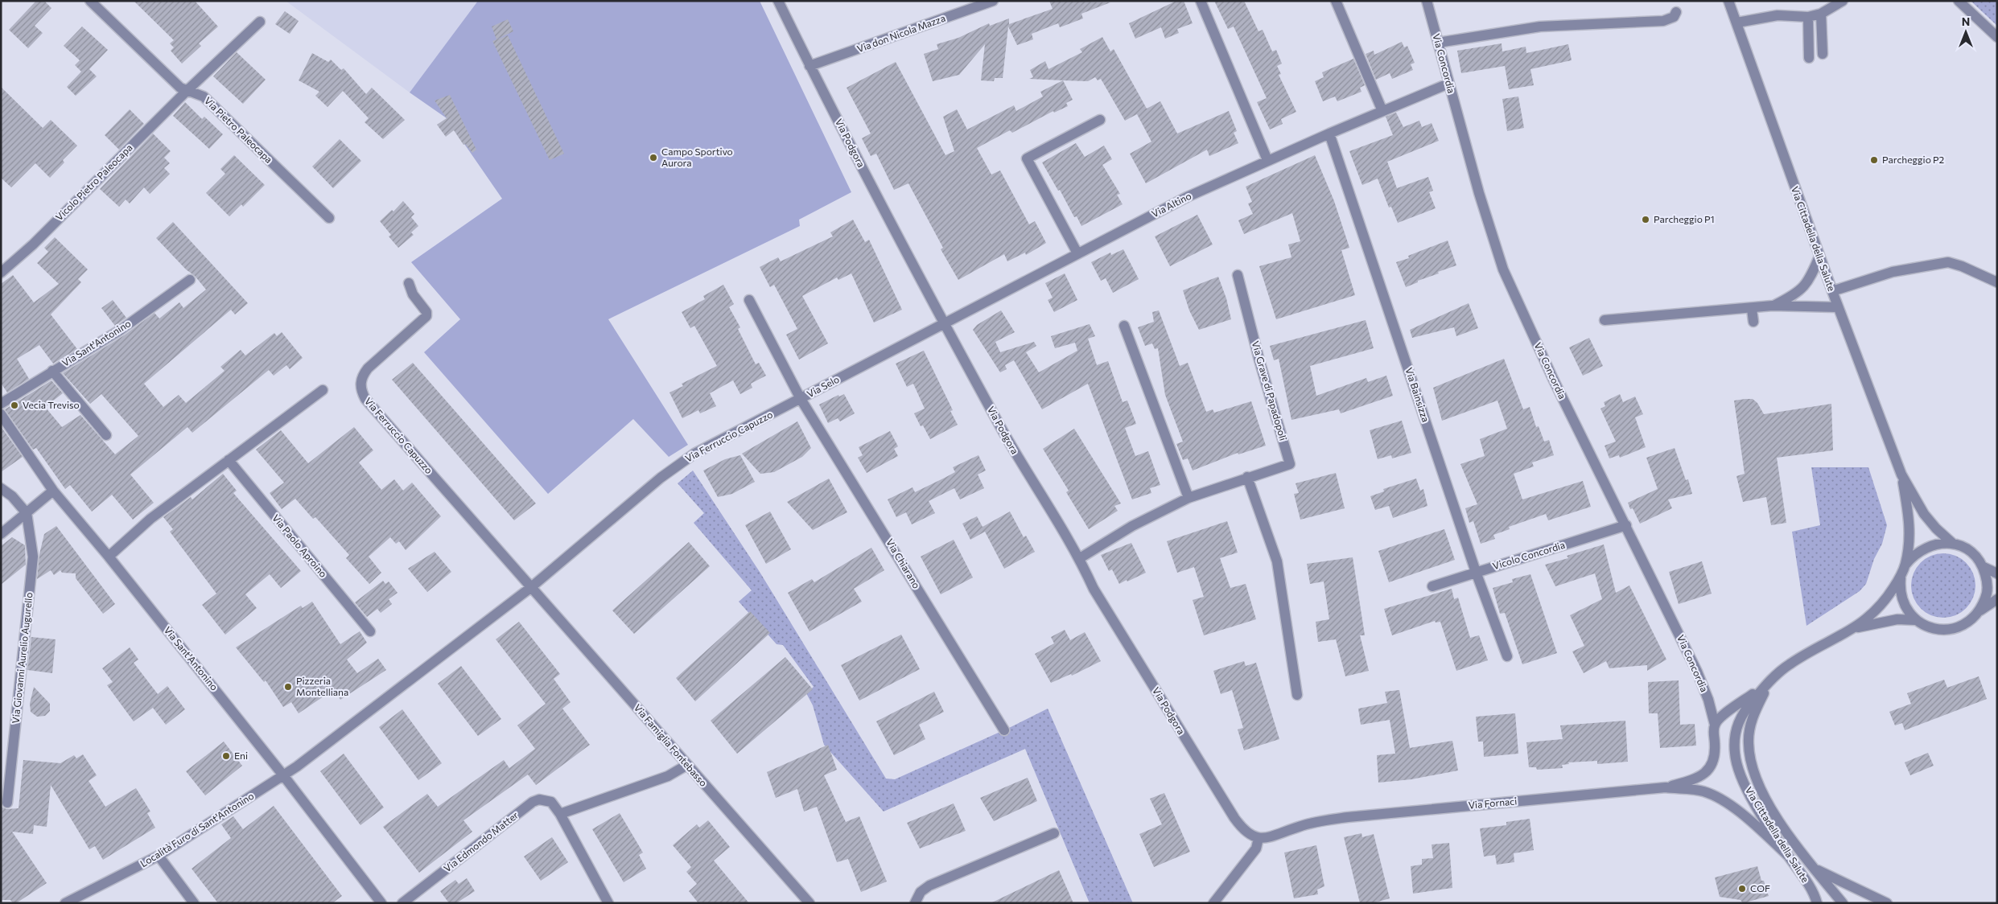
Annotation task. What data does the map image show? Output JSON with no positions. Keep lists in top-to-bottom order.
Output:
{
  "streets": {
    "street": [
      "Via don Nicola Mazza",
      "Via Concordia",
      "Via Pietro Paleocapa",
      "Via Podgora",
      "Vicolo Pietro Paleocapa",
      "Via Altino",
      "Via Cittadella della Salute",
      "Via Sant'Antonino",
      "Via Selo",
      "Via Grave di Papadopoli",
      "Via Bainsizza",
      "Via Ferruccio Capuzzo",
      "Via Paolo Aproino",
      "Vicolo Concordia",
      "Via Chiarano",
      "Via Giovanni Aurelio Augurello",
      "Via Famiglia Fontebasso",
      "Via Fornaci",
      "Località Furo di Sant'Antonino",
      "Via Edmondo Matter"
    ]
  },
  "crossings": [
    ["Via don Nicola Mazza", "Via Podgora"],
    ["Via Concordia", "Via Altino"],
    ["Via Concordia", "Vicolo Concordia"],
    ["Via Concordia", "Via Fornaci"],
    ["Via Pietro Paleocapa", "Vicolo Pietro Paleocapa"],
    ["Via Podgora", "Via Altino"],
    ["Via Podgora", "Via Selo"],
    ["Via Podgora", "Via Grave di Papadopoli"],
    ["Via Podgora", "Via Fornaci"],
    ["Via Altino", "Via Selo"],
    ["Via Altino", "Via Bainsizza"],
    ["Via Cittadella della Salute", "Via Fornaci"],
    ["Via Sant'Antonino", "Via Ferruccio Capuzzo"],
    ["Via Sant'Antonino", "Località Furo di Sant'Antonino"],
    ["Via Selo", "Via Ferruccio Capuzzo"],
    ["Via Selo", "Via Chiarano"],
    ["Via Bainsizza", "Vicolo Concordia"],
    ["Via Ferruccio Capuzzo", "Via Chiarano"],
    ["Via Ferruccio Capuzzo", "Via Famiglia Fontebasso"],
    ["Via Ferruccio Capuzzo", "Località Furo di Sant'Antonino"]
  ],
  "places": [
    "Campo Sportivo Aurora",
    "Parcheggio P2",
    "Parcheggio P1",
    "Vecia Treviso",
    "Pizzeria Montelliana",
    "Eni",
    "COF"
  ],
  "north": "top"
}
